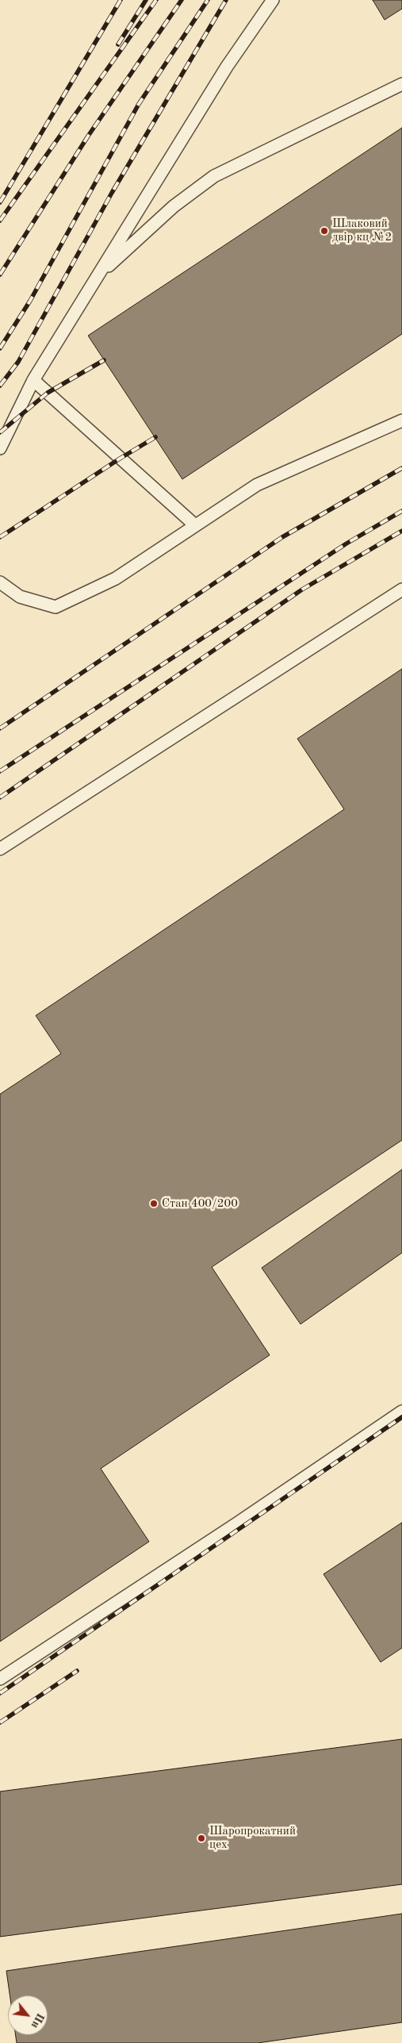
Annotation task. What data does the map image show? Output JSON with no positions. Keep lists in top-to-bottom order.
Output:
{
  "places": ["Шлаковий двір кц №2", "Стан 400/200", "Шаропрокатний цех"],
  "north": "bottom right"
}
